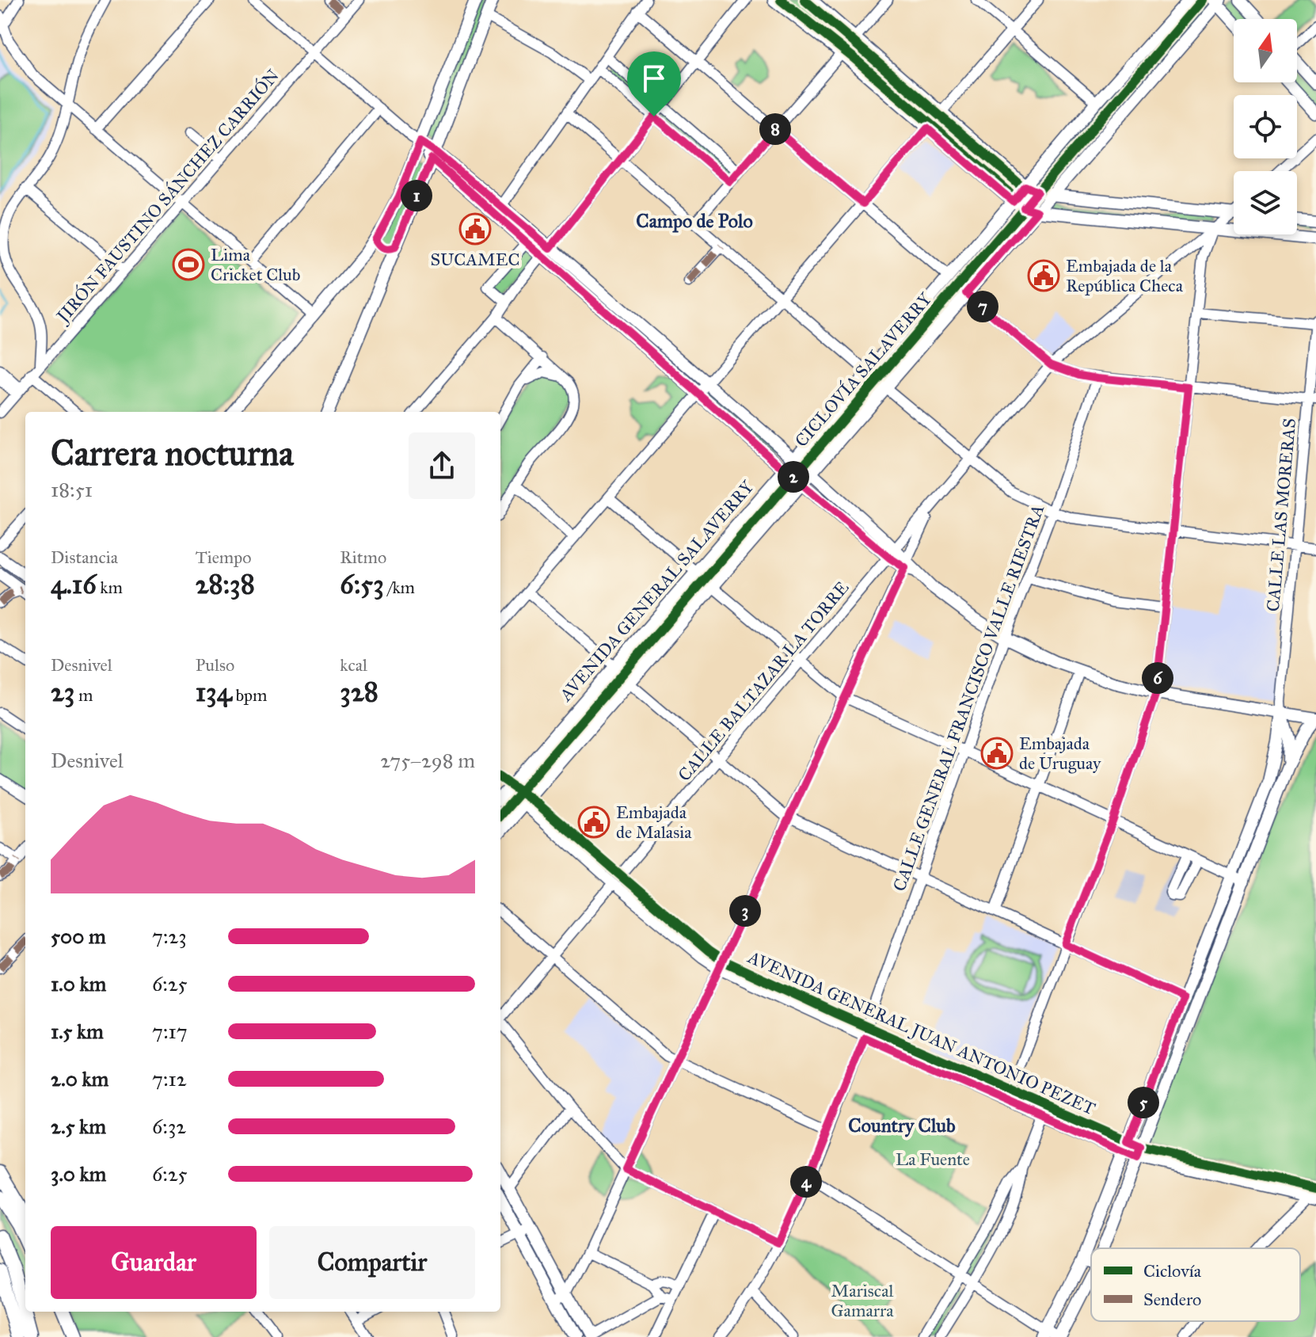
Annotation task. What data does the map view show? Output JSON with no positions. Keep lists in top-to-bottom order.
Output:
{
  "streets": {
    "main road": ["AVENIDA GENERAL SALAVERRY"],
    "street": [
      "JIRÓN FAUSTINO SÁNCHEZ CARRIÓN",
      "CALLE LAS MORERAS",
      "CALLE BALTAZAR LA TORRE",
      "CALLE GENERAL FRANCISCO VALLE RIESTRA",
      "AVENIDA GENERAL JUAN ANTONIO PEZET"
    ],
    "cycle path": ["CICLOVÍA SALAVERRY"]
  },
  "crossings": [
    ["AVENIDA GENERAL SALAVERRY", "AVENIDA GENERAL JUAN ANTONIO PEZET"],
    ["CALLE BALTAZAR LA TORRE", "AVENIDA GENERAL JUAN ANTONIO PEZET"],
    ["CALLE GENERAL FRANCISCO VALLE RIESTRA", "AVENIDA GENERAL JUAN ANTONIO PEZET"]
  ],
  "districts": ["Campo de Polo", "Country Club"],
  "parks": ["La Fuente", "Mariscal Gamarra"],
  "places": {
    "public building": [
      "SUCAMEC",
      "Embajada de la República Checa",
      "Embajada de Uruguay",
      "Embajada de Malasia"
    ],
    "sports": ["Lima Cricket Club"]
  },
  "legend": ["Ciclovía", "Sendero"],
  "north": "top",
  "page": {
    "pins": [
      "8",
      "1",
      "7",
      "2",
      "6",
      "3",
      "5",
      "4"
    ],
    "heading": ["Carrera nocturna", "18:51"],
    "stats": [
      ["Distancia", "4.16 km"],
      ["Tiempo", "28:38"],
      ["Ritmo", "6:53 /km"],
      ["Desnivel", "23 m"],
      ["Pulso", "134 bpm"],
      ["kcal", "328"]
    ],
    "chart": ["Desnivel", "275–298 m"],
    "list": [
      {
        "name": "500 m",
        "note": "7:23"
      },
      {
        "name": "1.0 km",
        "note": "6:25"
      },
      {
        "name": "1.5 km",
        "note": "7:17"
      },
      {
        "name": "2.0 km",
        "note": "7:12"
      },
      {
        "name": "2.5 km",
        "note": "6:32"
      },
      {
        "name": "3.0 km",
        "note": "6:25"
      }
    ],
    "buttons": ["Guardar", "Compartir"]
  }
}
